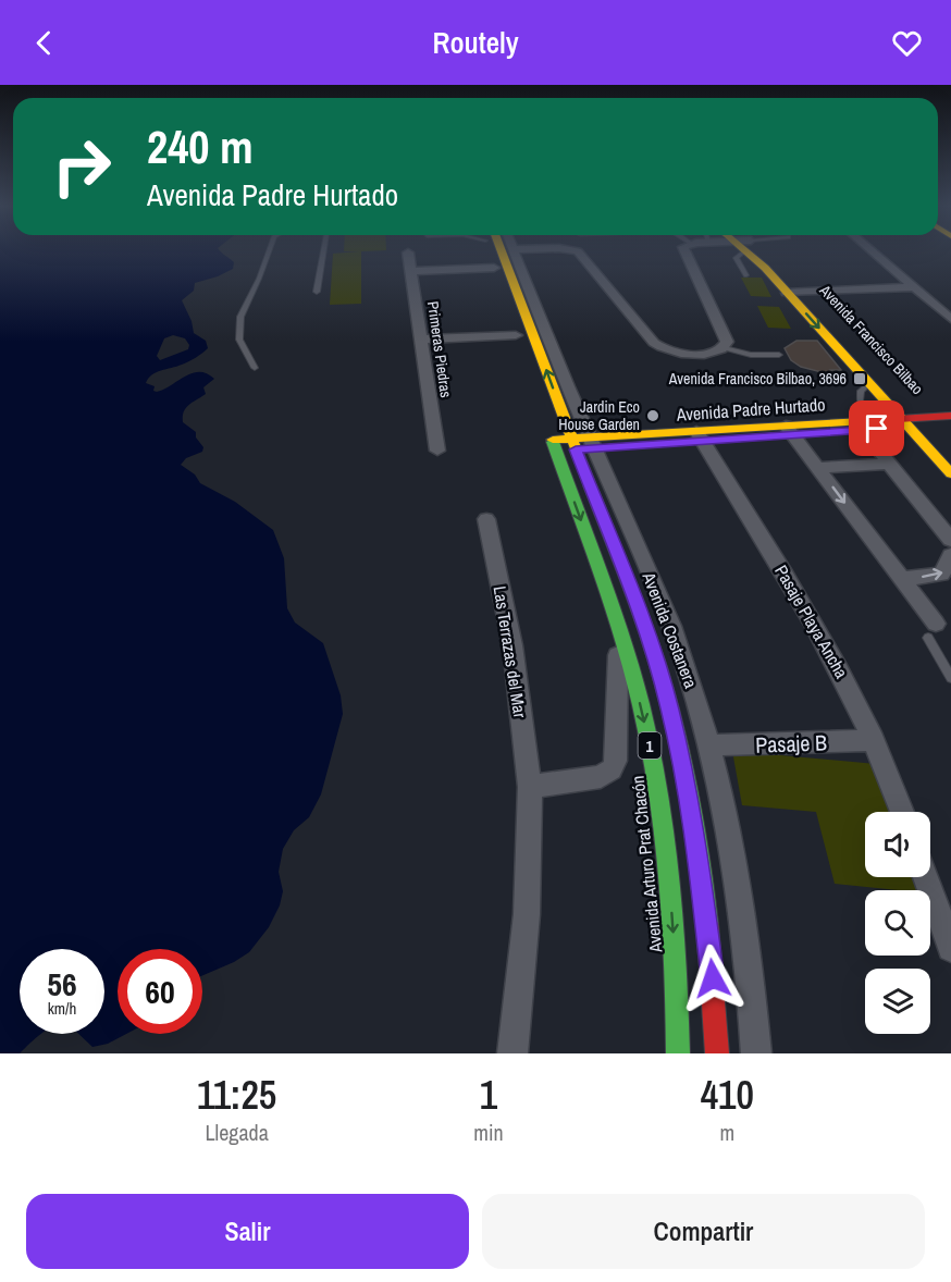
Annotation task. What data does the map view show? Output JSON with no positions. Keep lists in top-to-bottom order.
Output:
{
  "streets": {
    "main road": [
      "Avenida Francisco Bilbao",
      "Avenida Padre Hurtado",
      "1",
      "Avenida Arturo Prat Chacón"
    ],
    "street": [
      "Primeras Piedras",
      "Pasaje Playa Ancha",
      "Avenida Costanera",
      "Las Terrazas del Mar",
      "Pasaje B"
    ]
  },
  "crossings": [
    ["Avenida Francisco Bilbao", "Avenida Padre Hurtado"],
    ["Avenida Padre Hurtado", "Pasaje Playa Ancha"],
    ["Avenida Padre Hurtado", "Avenida Costanera"],
    ["Avenida Padre Hurtado", "1"],
    ["Avenida Padre Hurtado", "Avenida Arturo Prat Chacón"],
    ["Pasaje Playa Ancha", "Pasaje B"],
    ["Avenida Costanera", "Pasaje B"],
    ["Avenida Costanera", "1"]
  ],
  "places": {
    "transit": ["Avenida Francisco Bilbao, 3696"],
    "other": ["Jardin Eco House Garden"]
  },
  "page": {
    "header": "Routely",
    "turn": ["240 m", "Avenida Padre Hurtado"],
    "speed": "56 km/h",
    "limit": "60",
    "eta": [
      "11:25",
      "Llegada",
      "1",
      "min",
      "410",
      "m"
    ],
    "buttons": ["Salir", "Compartir"]
  }
}
